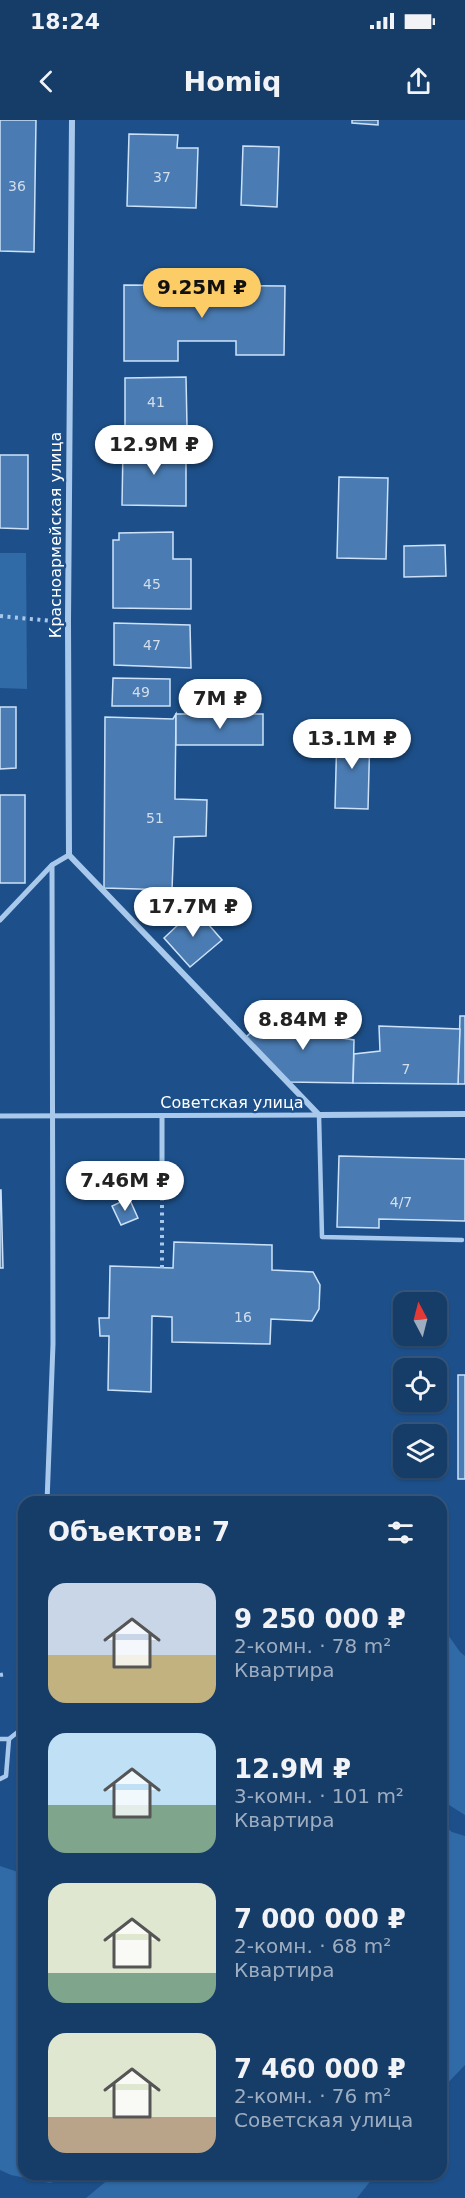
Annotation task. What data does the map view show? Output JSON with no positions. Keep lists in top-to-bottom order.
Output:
{
  "streets": {
    "street": ["Красноармейская улица", "Советская улица"]
  },
  "house_numbers": [
    "37",
    "36",
    "41",
    "45",
    "47",
    "49",
    "51",
    "7",
    "4/7",
    "16"
  ],
  "north": "top",
  "page": {
    "status": "18:24",
    "header": "Homiq",
    "price": [
      "9.25M ₽",
      "12.9M ₽",
      "7M ₽",
      "13.1M ₽",
      "17.7M ₽",
      "8.84M ₽",
      "7.46M ₽"
    ],
    "heading": "Объектов: 7",
    "list": [
      {
        "name": "9 250 000 ₽",
        "note": "2-комн. · 78 m² · Квартира"
      },
      {
        "name": "12.9M ₽",
        "note": "3-комн. · 101 m² · Квартира"
      },
      {
        "name": "7 000 000 ₽",
        "note": "2-комн. · 68 m² · Квартира"
      },
      {
        "name": "7 460 000 ₽",
        "note": "2-комн. · 76 m² · Советская улица"
      }
    ]
  }
}
